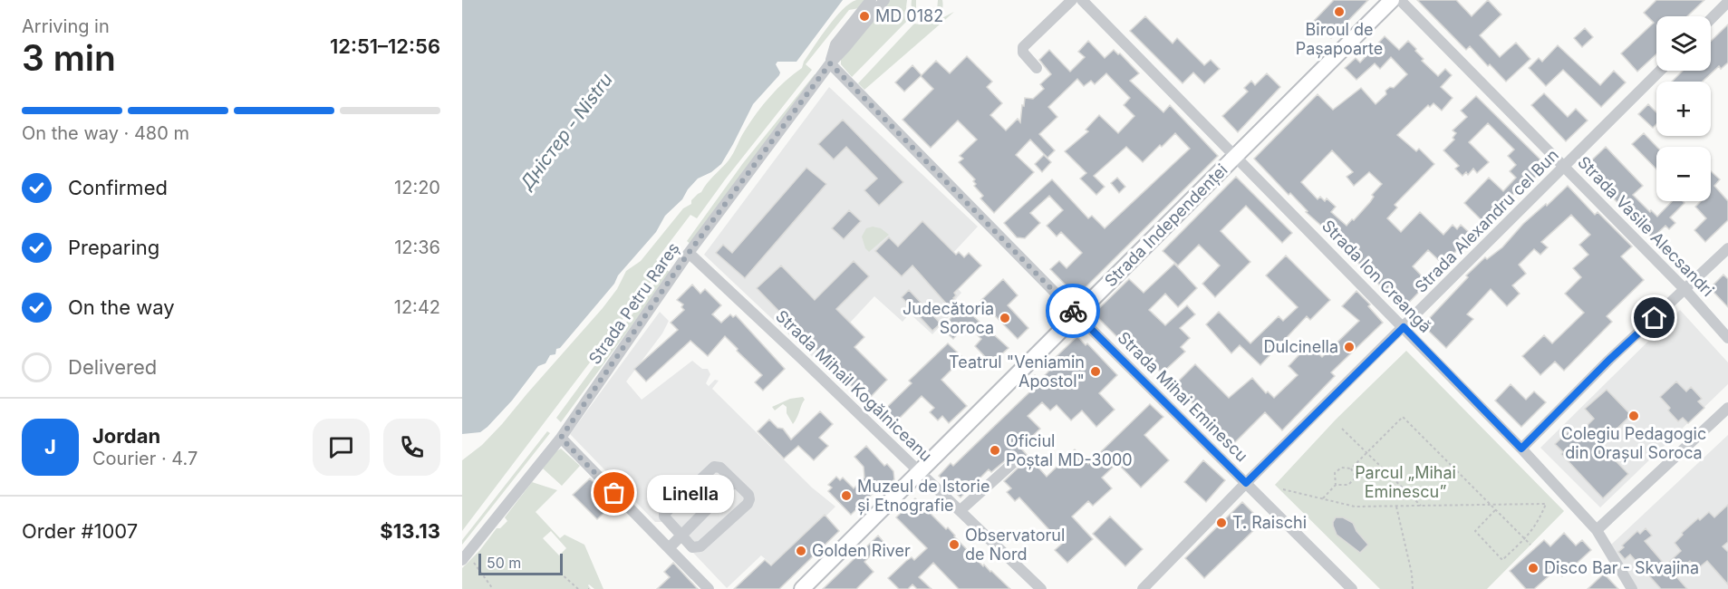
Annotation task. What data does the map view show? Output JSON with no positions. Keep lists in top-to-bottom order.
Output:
{
  "streets": {
    "main road": ["Strada Independenței"],
    "street": [
      "Strada Alexandru cel Bun",
      "Strada Vasile Alecsandri",
      "Strada Ion Creangă",
      "Strada Petru Rareș",
      "Strada Mihail Kogălniceanu",
      "Strada Mihai Eminescu"
    ]
  },
  "crossings": [
    ["Strada Alexandru cel Bun", "Strada Vasile Alecsandri"],
    ["Strada Alexandru cel Bun", "Strada Ion Creangă"],
    ["Strada Alexandru cel Bun", "Strada Mihai Eminescu"],
    ["Strada Independenței", "Strada Ion Creangă"],
    ["Strada Independenței", "Strada Mihail Kogălniceanu"],
    ["Strada Independenței", "Strada Mihai Eminescu"],
    ["Strada Petru Rareș", "Strada Mihail Kogălniceanu"],
    ["Strada Petru Rareș", "Strada Mihai Eminescu"]
  ],
  "water": ["Дністер - Nistru"],
  "parks": ["Parcul „Mihai Eminescu”"],
  "places": [
    "Biroul de Pașapoarte",
    "MD 0182",
    "Judecătoria Soroca",
    "Dulcinella",
    "Teatrul \"Veniamin Apostol\"",
    "Colegiu Pedagogic din Orașul Soroca",
    "Oficiul Poștal MD-3000",
    "Linella",
    "Muzeul de Istorie și Etnografie",
    "T. Raischi",
    "Observatorul de Nord",
    "Golden River",
    "Disco Bar - Skvajina"
  ],
  "scale_bar": "50 m",
  "page": {
    "heading": ["3 min", "Arriving in", "12:51–12:56"],
    "panel": [
      "Jordan",
      "Courier · 4.7",
      "Order #1007",
      "$13.13"
    ],
    "map_buttons": ["+", "−"],
    "bar": "On the way · 480 m",
    "list": [
      ["Confirmed", "12:20"],
      ["Preparing", "12:36"],
      ["On the way", "12:42"],
      "Delivered"
    ],
    "round": "J",
    "bubble": "Linella",
    "scale": "50 m"
  }
}
